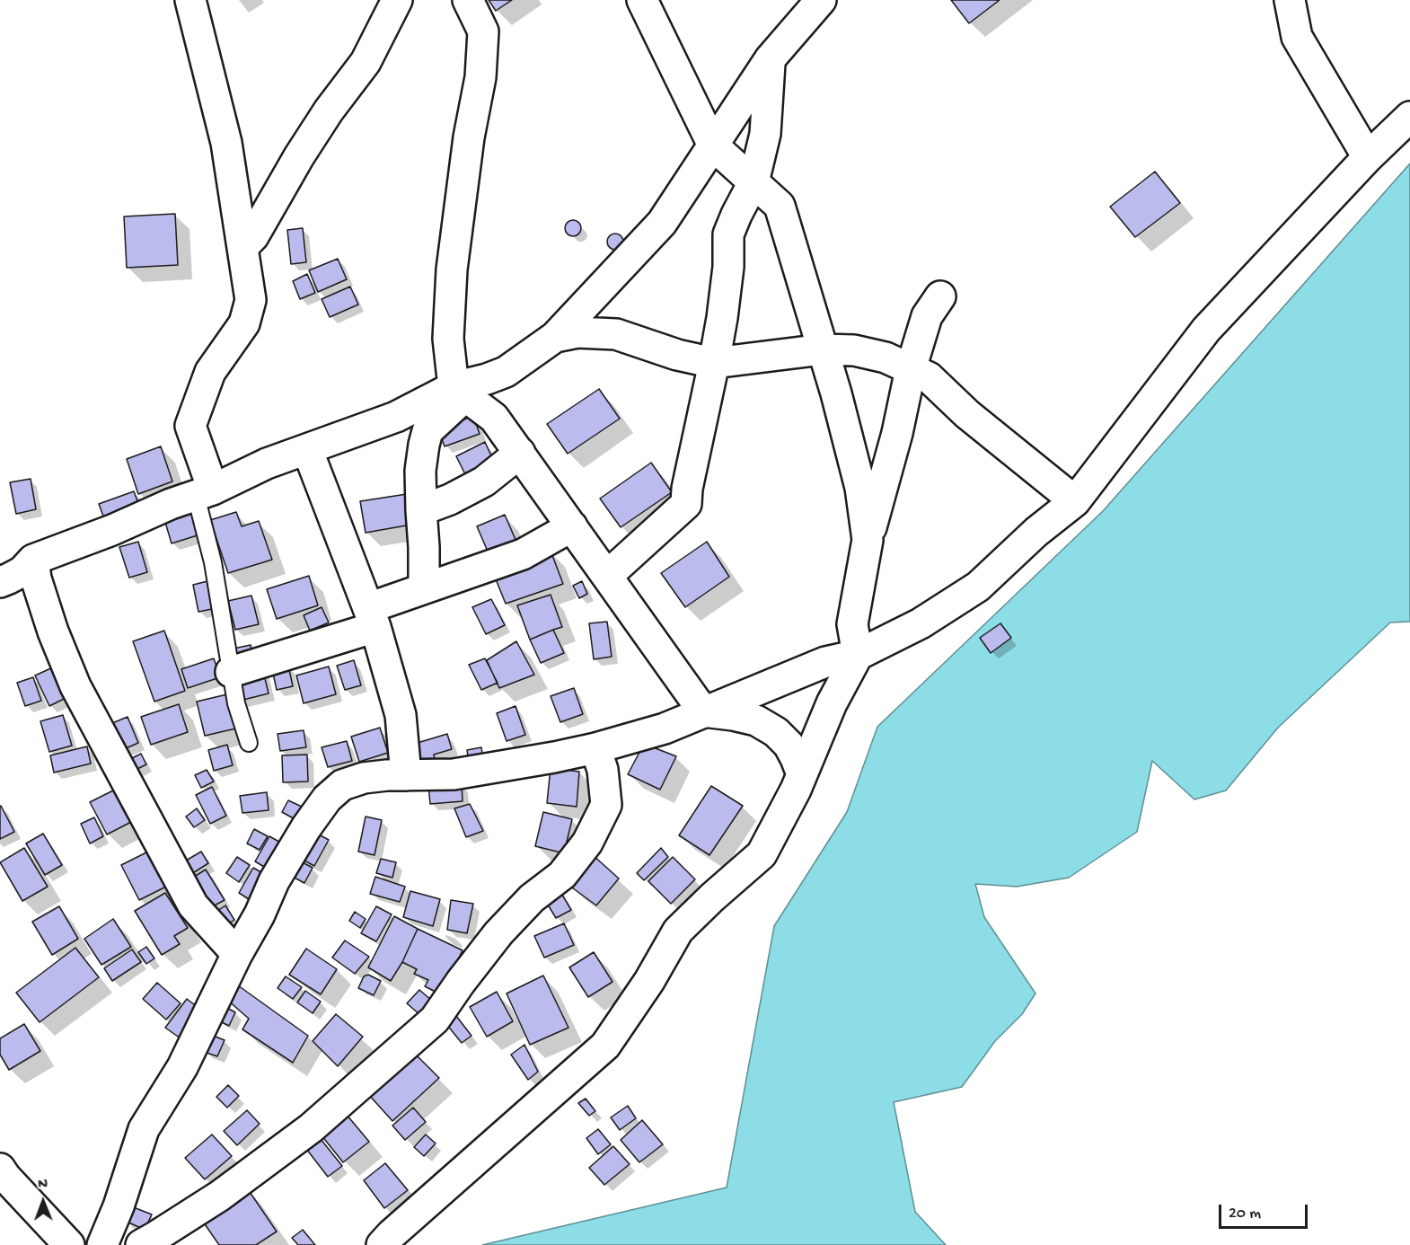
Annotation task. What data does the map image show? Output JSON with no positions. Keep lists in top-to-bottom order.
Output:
{
  "scale_bar": "20 m",
  "north": "top"
}
